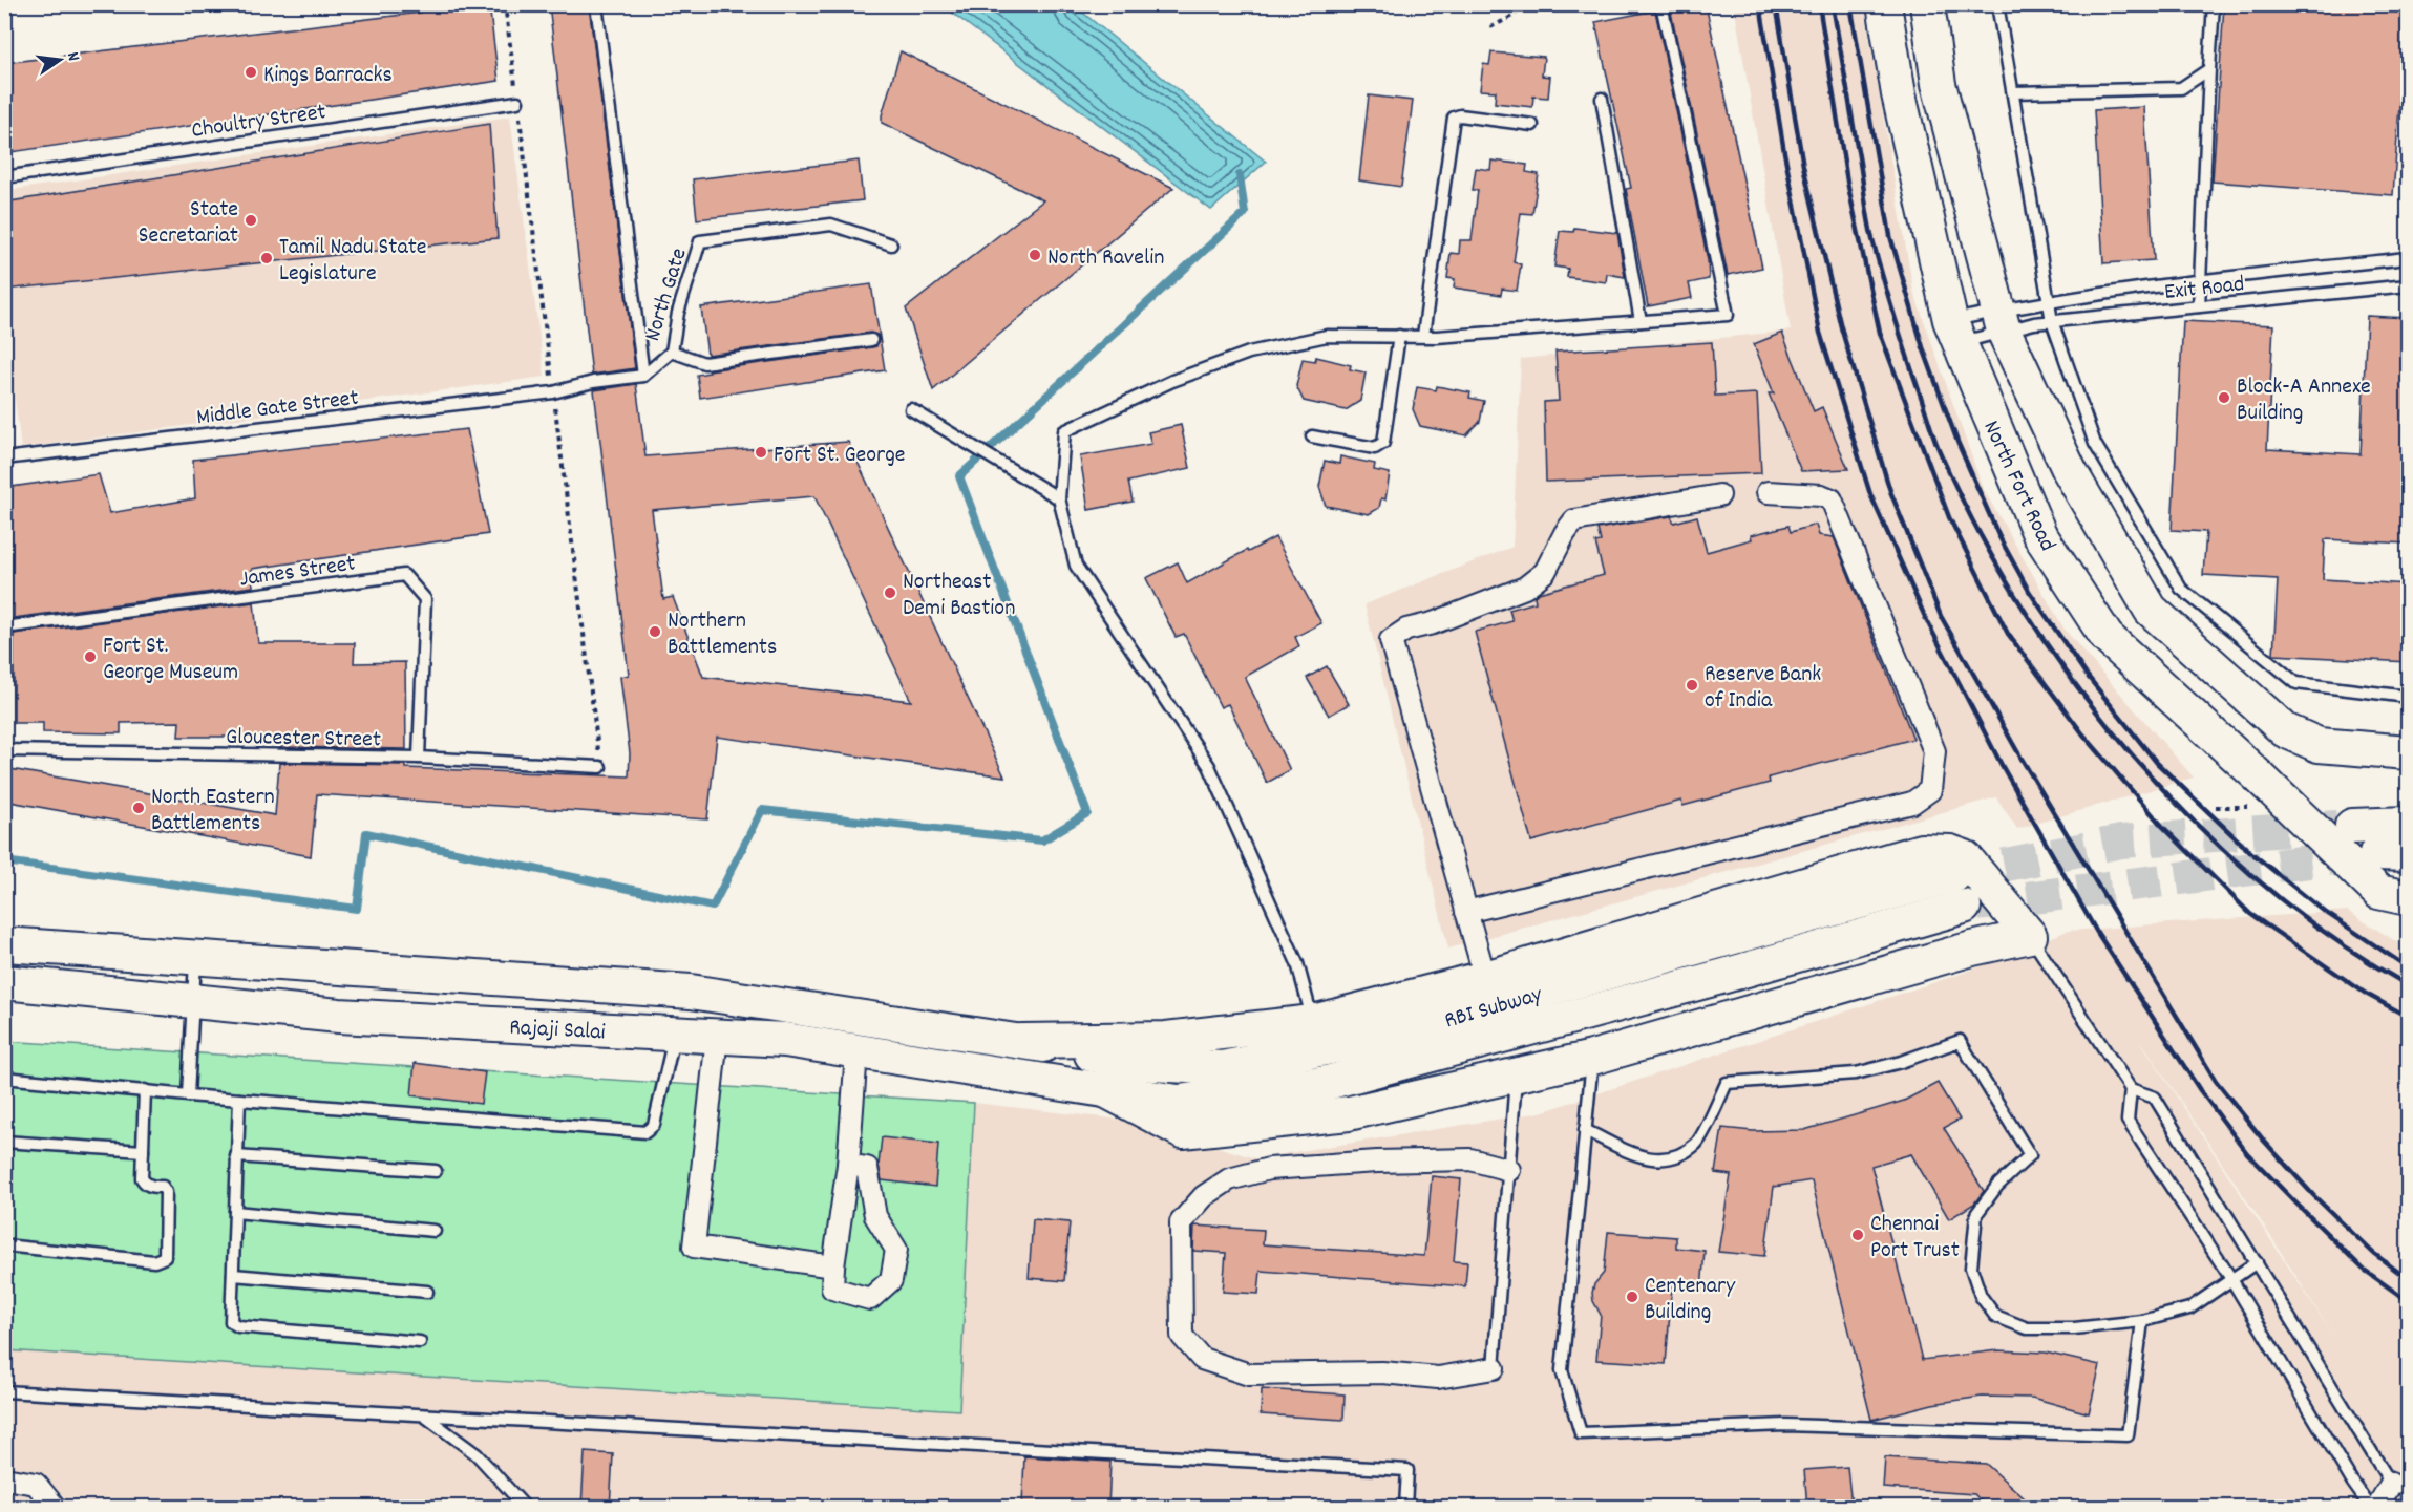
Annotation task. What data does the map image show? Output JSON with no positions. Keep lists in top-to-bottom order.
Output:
{
  "streets": {
    "main road": ["North Fort Road", "RBI Subway", "Rajaji Salai"],
    "lane": [
      "Choultry Street",
      "Exit Road",
      "North Gate",
      "Middle Gate Street",
      "James Street",
      "Gloucester Street"
    ]
  },
  "crossings": [
    ["North Gate", "Middle Gate Street"],
    ["James Street", "Gloucester Street"],
    ["RBI Subway", "Rajaji Salai"]
  ],
  "places": [
    "Kings Barracks",
    "State Secretariat",
    "North Ravelin",
    "Tamil Nadu State Legislature",
    "Block-A Annexe Building",
    "Fort St. George",
    "Northeast Demi Bastion",
    "Northern Battlements",
    "Fort St. George Museum",
    "Reserve Bank of India",
    "North Eastern Battlements",
    "Chennai Port Trust",
    "Centenary Building"
  ],
  "north": "right"
}
